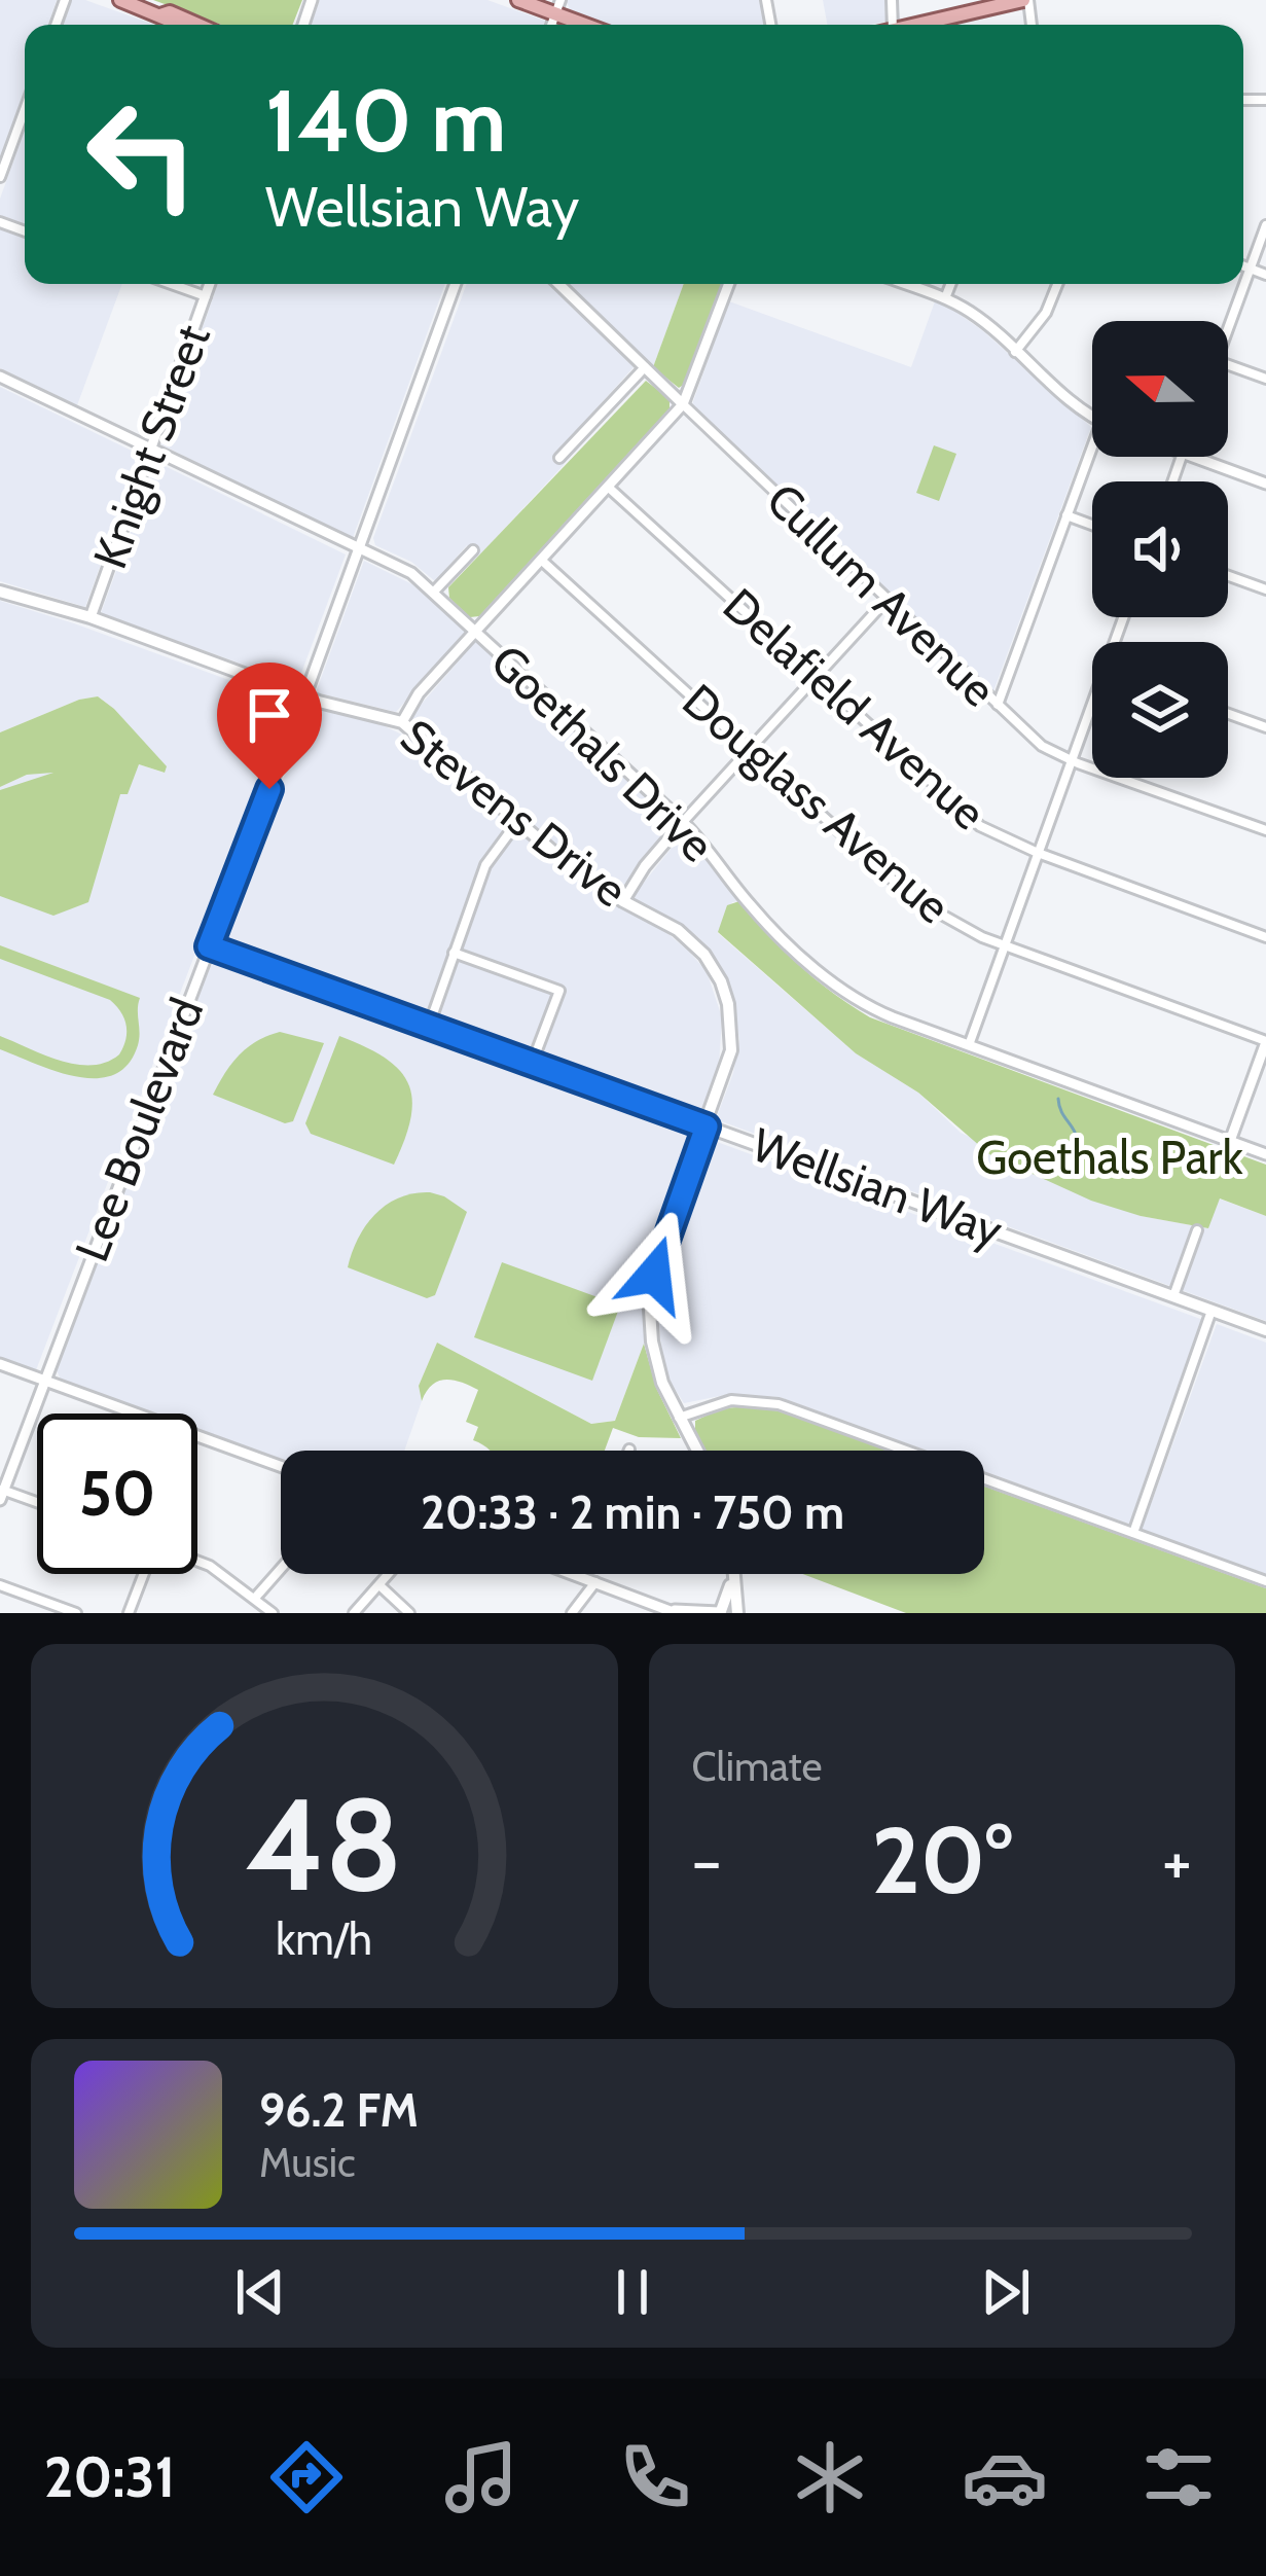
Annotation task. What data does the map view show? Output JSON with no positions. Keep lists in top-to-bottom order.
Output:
{
  "streets": {
    "main road": ["Stevens Drive", "Wellsian Way"],
    "street": [
      "Knight Street",
      "Cullum Avenue",
      "Delafield Avenue",
      "Goethals Drive",
      "Douglass Avenue",
      "Lee Boulevard"
    ]
  },
  "crossings": [
    ["Knight Street", "Goethals Drive"],
    ["Knight Street", "Stevens Drive"],
    ["Goethals Drive", "Lee Boulevard"],
    ["Stevens Drive", "Lee Boulevard"],
    ["Stevens Drive", "Wellsian Way"],
    ["Lee Boulevard", "Wellsian Way"]
  ],
  "parks": ["Goethals Park"],
  "north": "left",
  "page": {
    "turn": ["140 m", "Wellsian Way"],
    "limit": "50",
    "trip": "20:33 · 2 min · 750 m",
    "tile": "Climate",
    "heat": ["−", "20°", "+"],
    "song": ["96.2 FM", "Music"],
    "tabs": "20:31",
    "gauge": ["48", "km/h"]
  }
}
